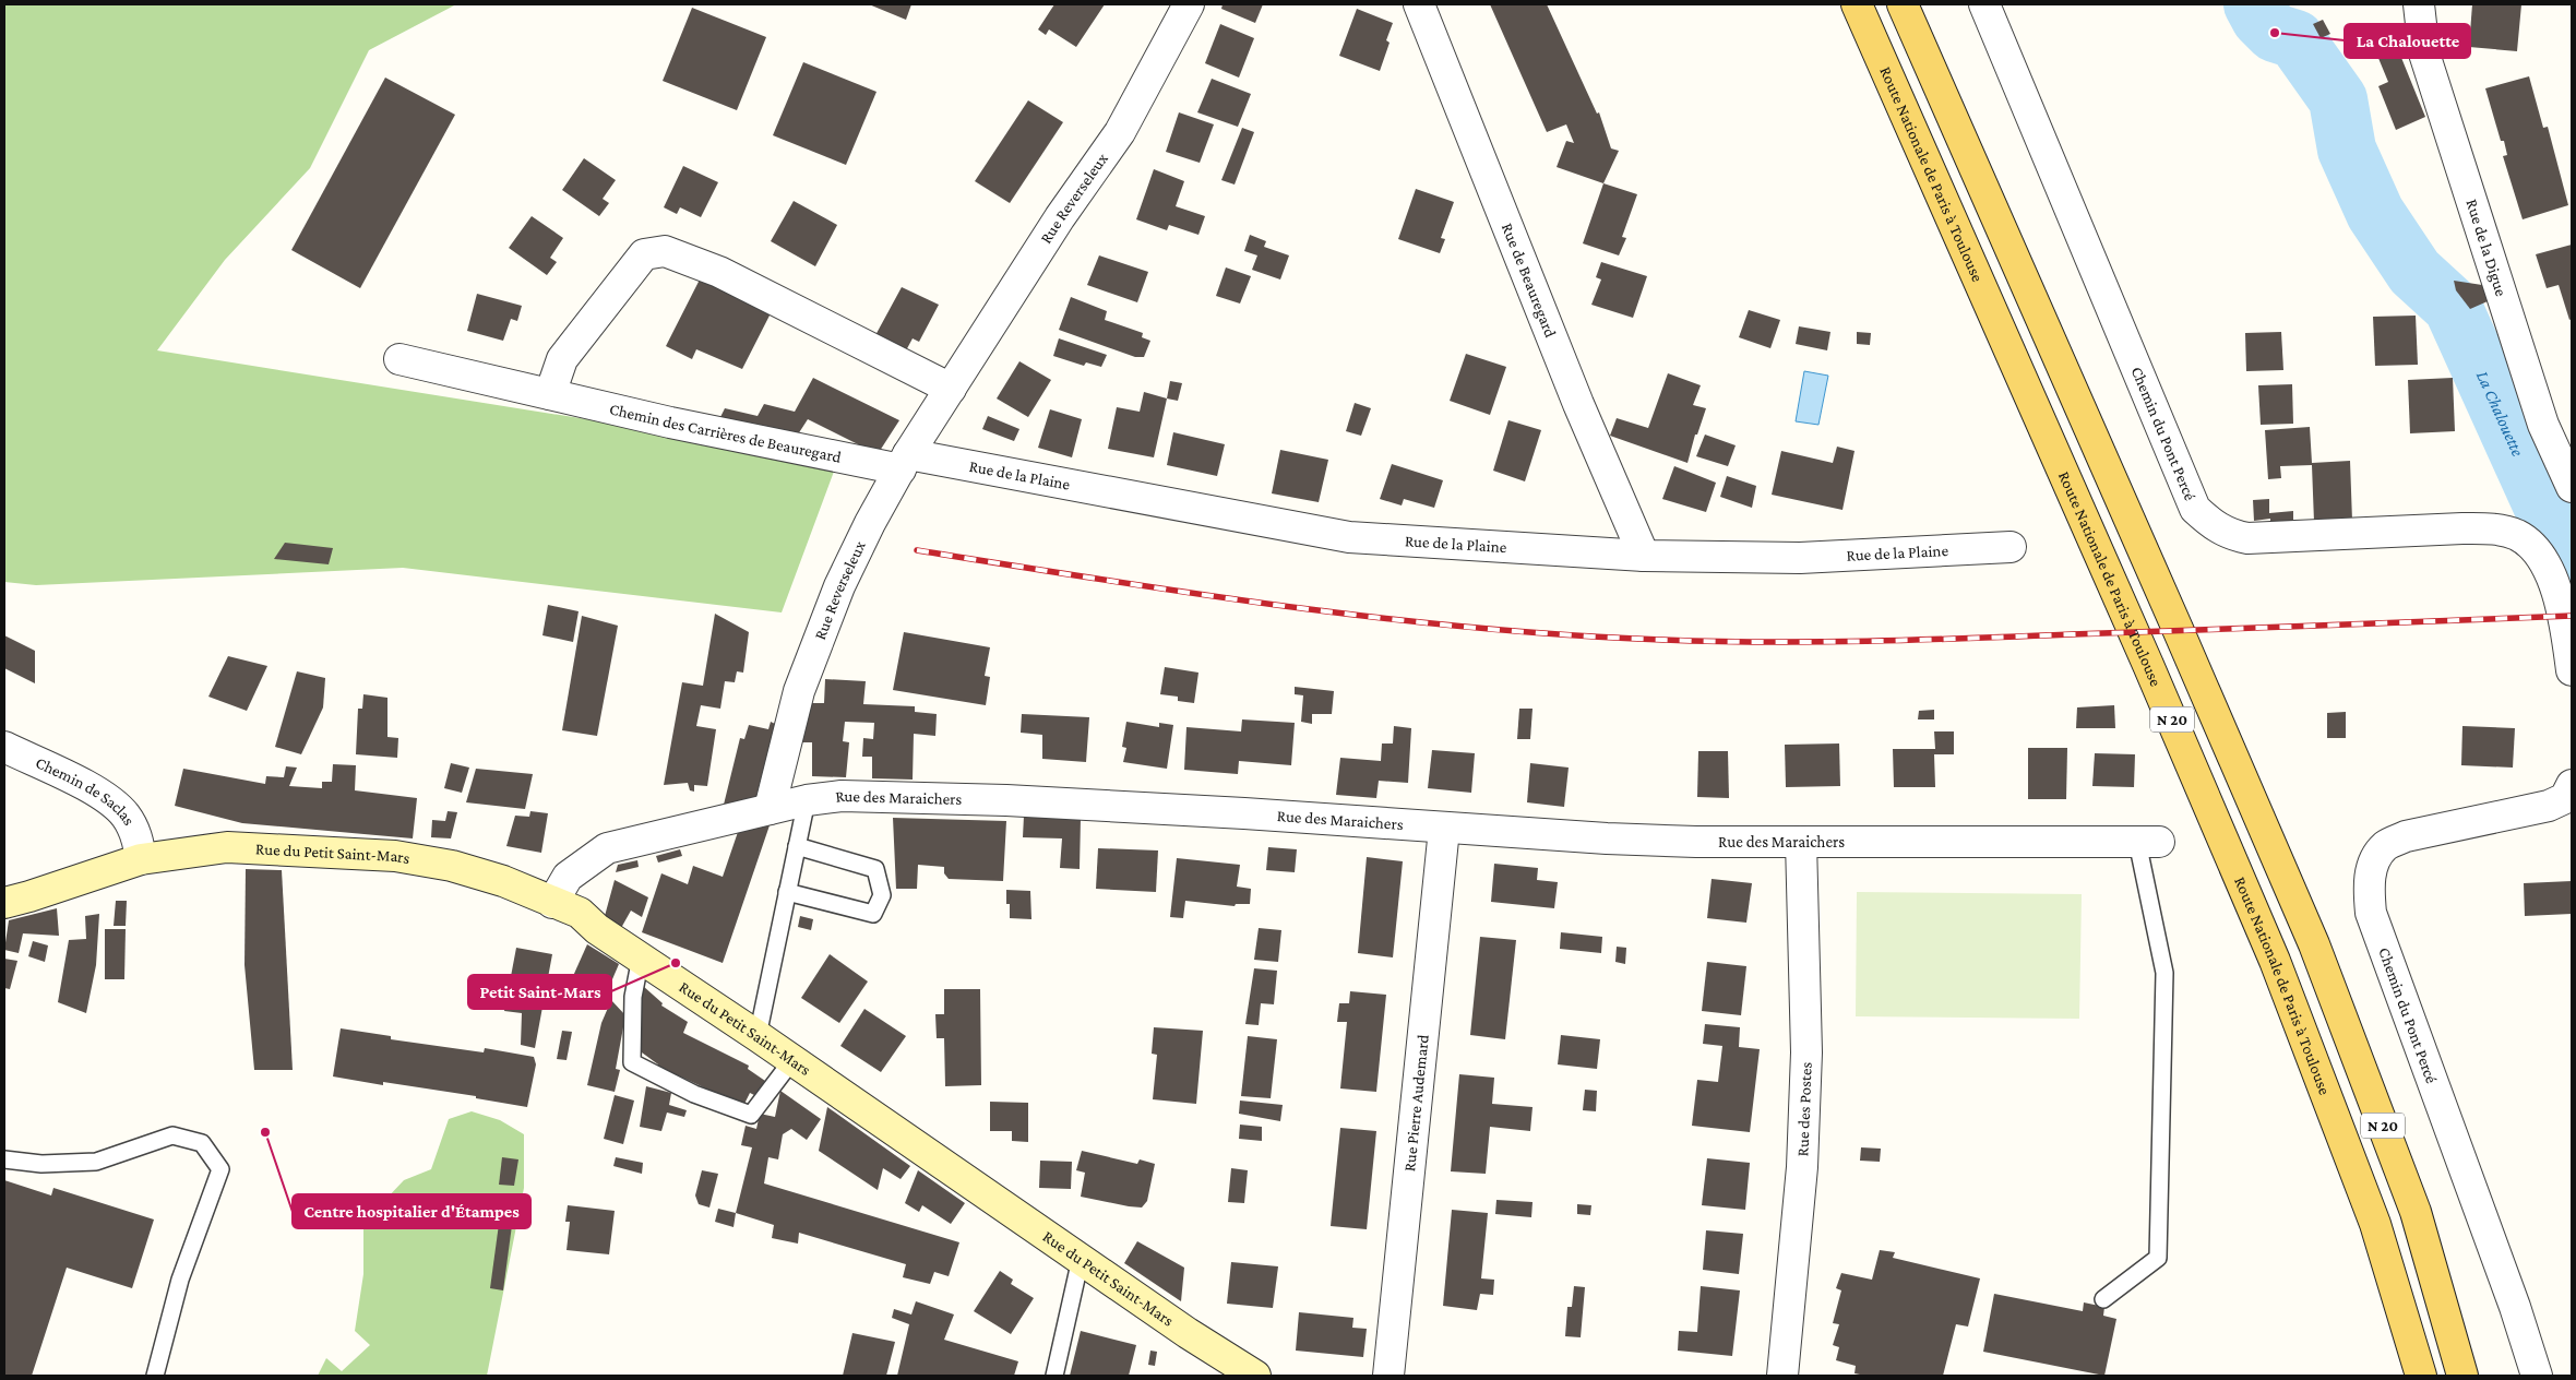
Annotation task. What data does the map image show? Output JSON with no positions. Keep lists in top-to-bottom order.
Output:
{
  "streets": {
    "main road": ["Route Nationale de Paris à Toulouse", "N 20"],
    "street": [
      "Rue Reverseleux",
      "Rue de la Digue",
      "Rue de Beauregard",
      "Chemin des Carrières de Beauregard",
      "Chemin du Pont Percé",
      "Rue de la Plaine",
      "Chemin de Saclas",
      "Rue des Maraichers",
      "Rue du Petit Saint-Mars",
      "Rue Pierre Audemard",
      "Rue des Postes"
    ]
  },
  "crossings": [
    ["Rue Reverseleux", "Chemin des Carrières de Beauregard"],
    ["Rue Reverseleux", "Rue de la Plaine"],
    ["Rue Reverseleux", "Rue des Maraichers"],
    ["Rue de Beauregard", "Rue de la Plaine"],
    ["Chemin des Carrières de Beauregard", "Rue de la Plaine"],
    ["Chemin de Saclas", "Rue du Petit Saint-Mars"],
    ["Rue des Maraichers", "Rue du Petit Saint-Mars"],
    ["Rue des Maraichers", "Rue Pierre Audemard"],
    ["Rue des Maraichers", "Rue des Postes"]
  ],
  "water": ["La Chalouette"],
  "places": ["La Chalouette", "Petit Saint-Mars", "Centre hospitalier d'Étampes"]
}
